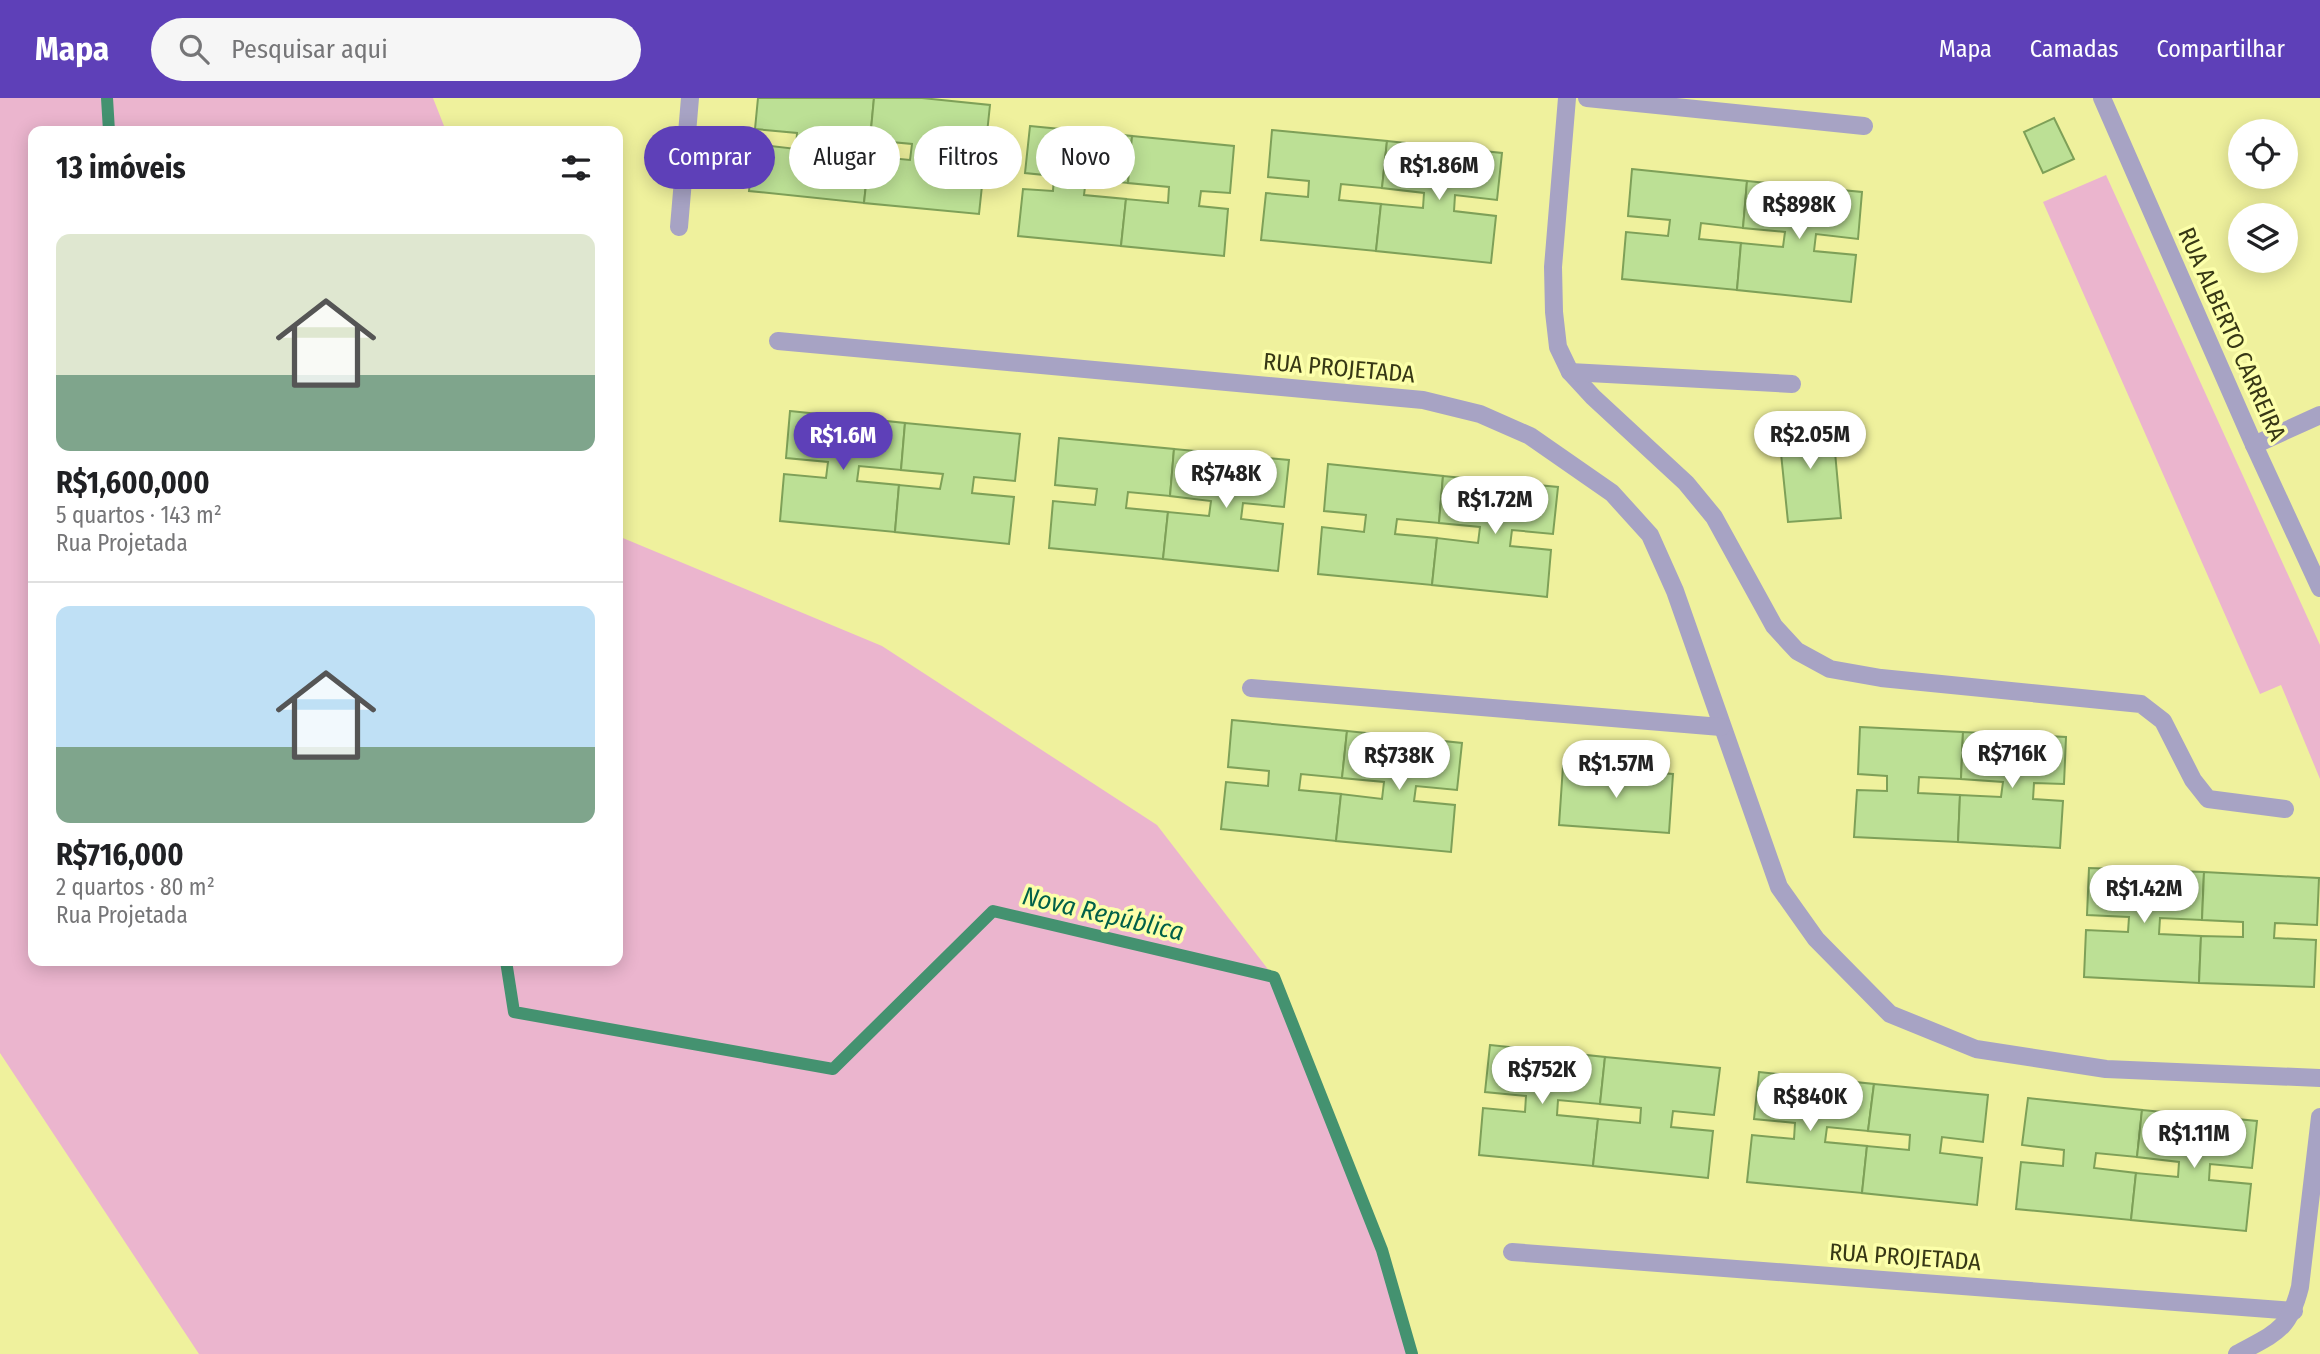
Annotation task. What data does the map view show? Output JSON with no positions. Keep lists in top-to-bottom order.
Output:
{
  "streets": {
    "street": ["RUA ALBERTO CARREIRA", "RUA PROJETADA"]
  },
  "water": ["Nova República"],
  "page": {
    "header": "Mapa",
    "search": "Pesquisar aqui",
    "nav": ["Mapa", "Camadas", "Compartilhar"],
    "chip": [
      "Comprar",
      "Alugar",
      "Filtros",
      "Novo"
    ],
    "heading": "13 imóveis",
    "price": [
      "R$1.86M",
      "R$898K",
      "R$2.05M",
      "R$1.6M",
      "R$748K",
      "R$1.72M",
      "R$716K",
      "R$738K",
      "R$1.57M",
      "R$1.42M",
      "R$752K",
      "R$840K",
      "R$1.11M"
    ],
    "list": [
      {
        "name": "R$1,600,000",
        "note": "5 quartos · 143 m² · Rua Projetada"
      },
      {
        "name": "R$716,000",
        "note": "2 quartos · 80 m² · Rua Projetada"
      }
    ]
  }
}
